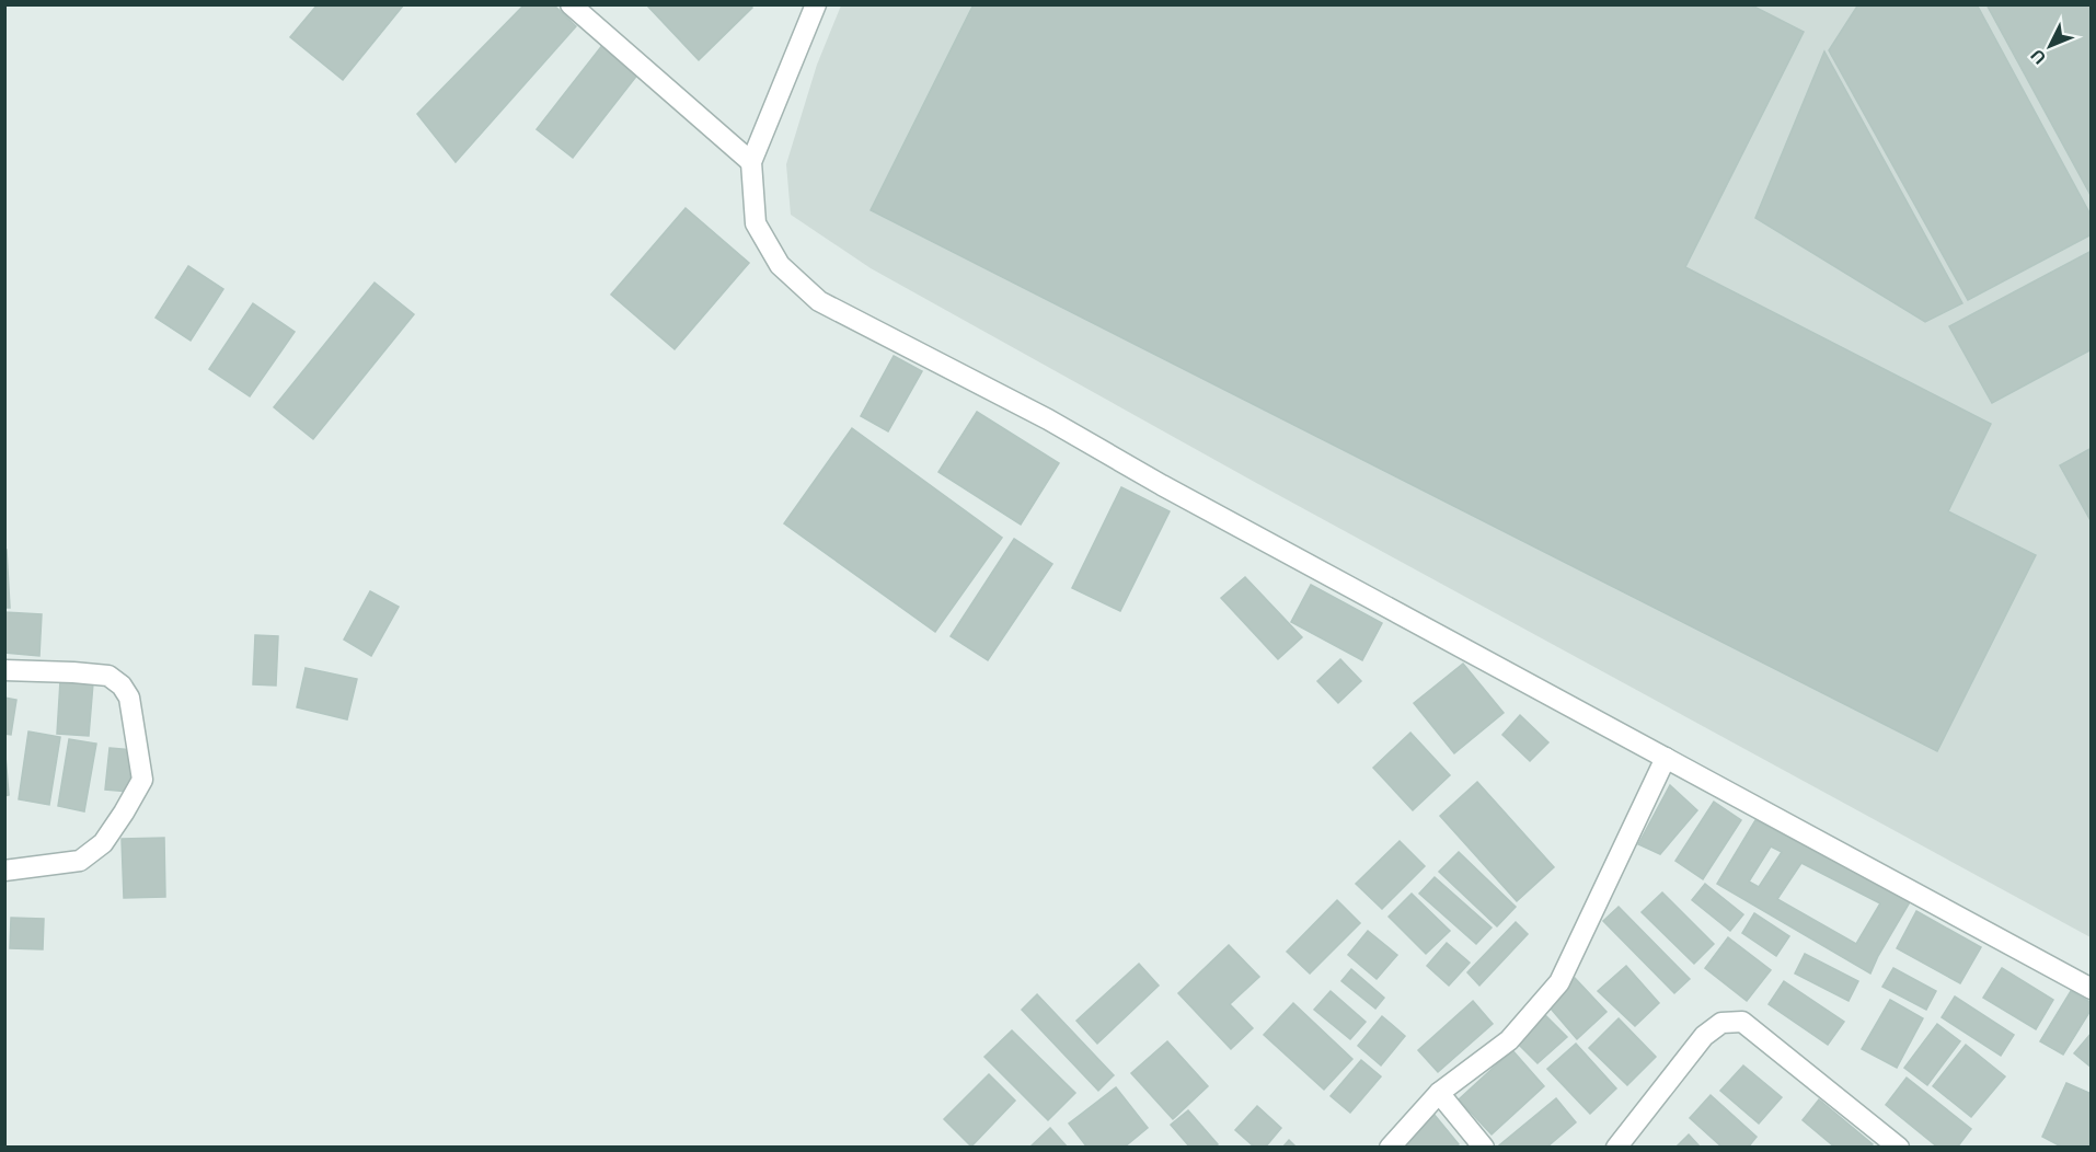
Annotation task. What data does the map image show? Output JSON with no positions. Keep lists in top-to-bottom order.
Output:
{
  "north": "bottom left"
}
